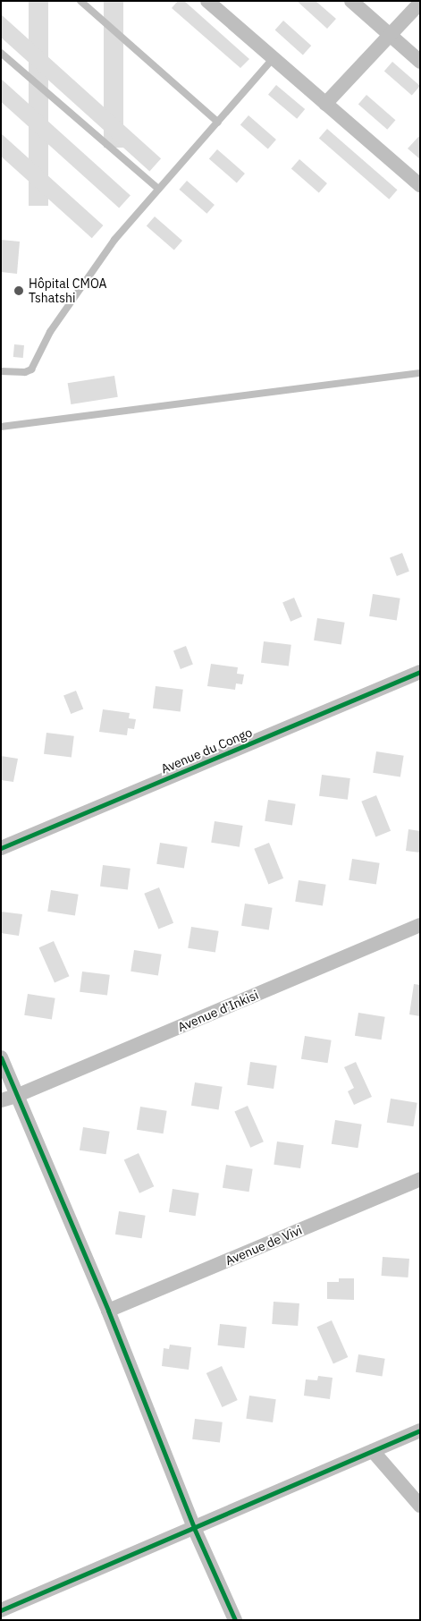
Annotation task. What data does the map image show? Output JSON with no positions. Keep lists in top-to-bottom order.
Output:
{
  "streets": {
    "street": ["Avenue du Congo", "Avenue d'Inkisi", "Avenue de Vivi"]
  },
  "places": ["Hôpital CMOA Tshatshi"]
}
